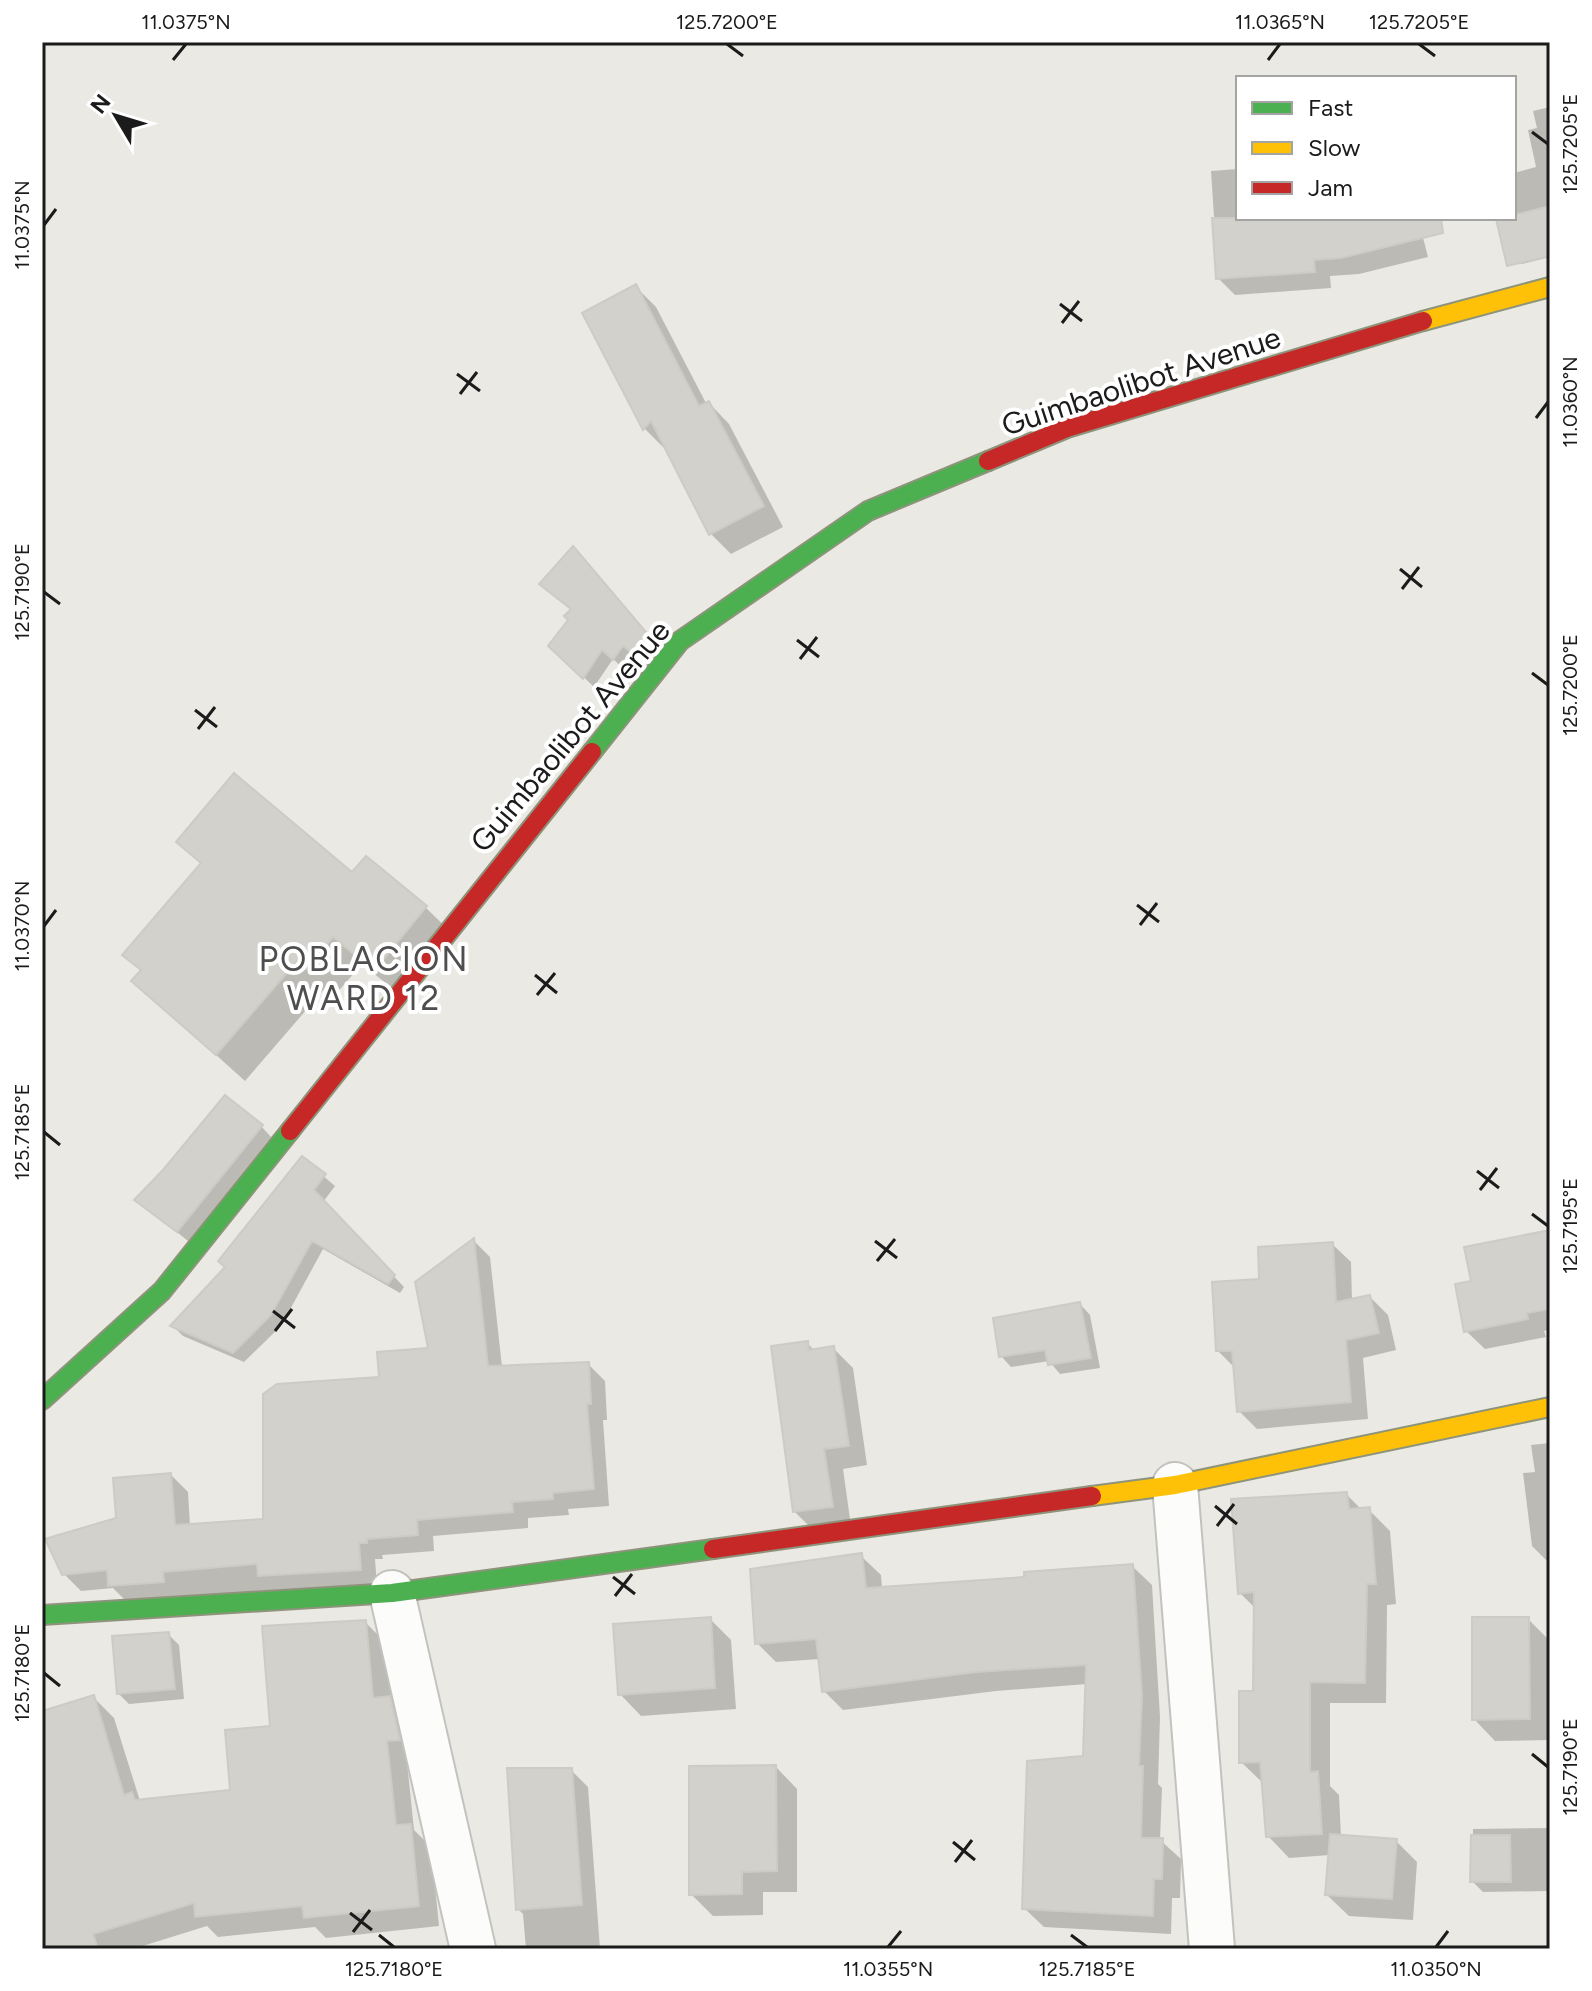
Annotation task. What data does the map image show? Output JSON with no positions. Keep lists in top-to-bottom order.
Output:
{
  "streets": {
    "street": ["Guimbaolibot Avenue"]
  },
  "districts": ["POBLACION WARD 12"],
  "legend": ["Fast", "Slow", "Jam"],
  "north": "top left",
  "coordinates": [
    "11.0375°N",
    "125.7200°E",
    "11.0365°N",
    "125.7205°E",
    "11.0360°N",
    "125.7190°E",
    "11.0370°N",
    "125.7185°E",
    "125.7195°E",
    "125.7180°E",
    "11.0355°N",
    "11.0350°N"
  ]
}
